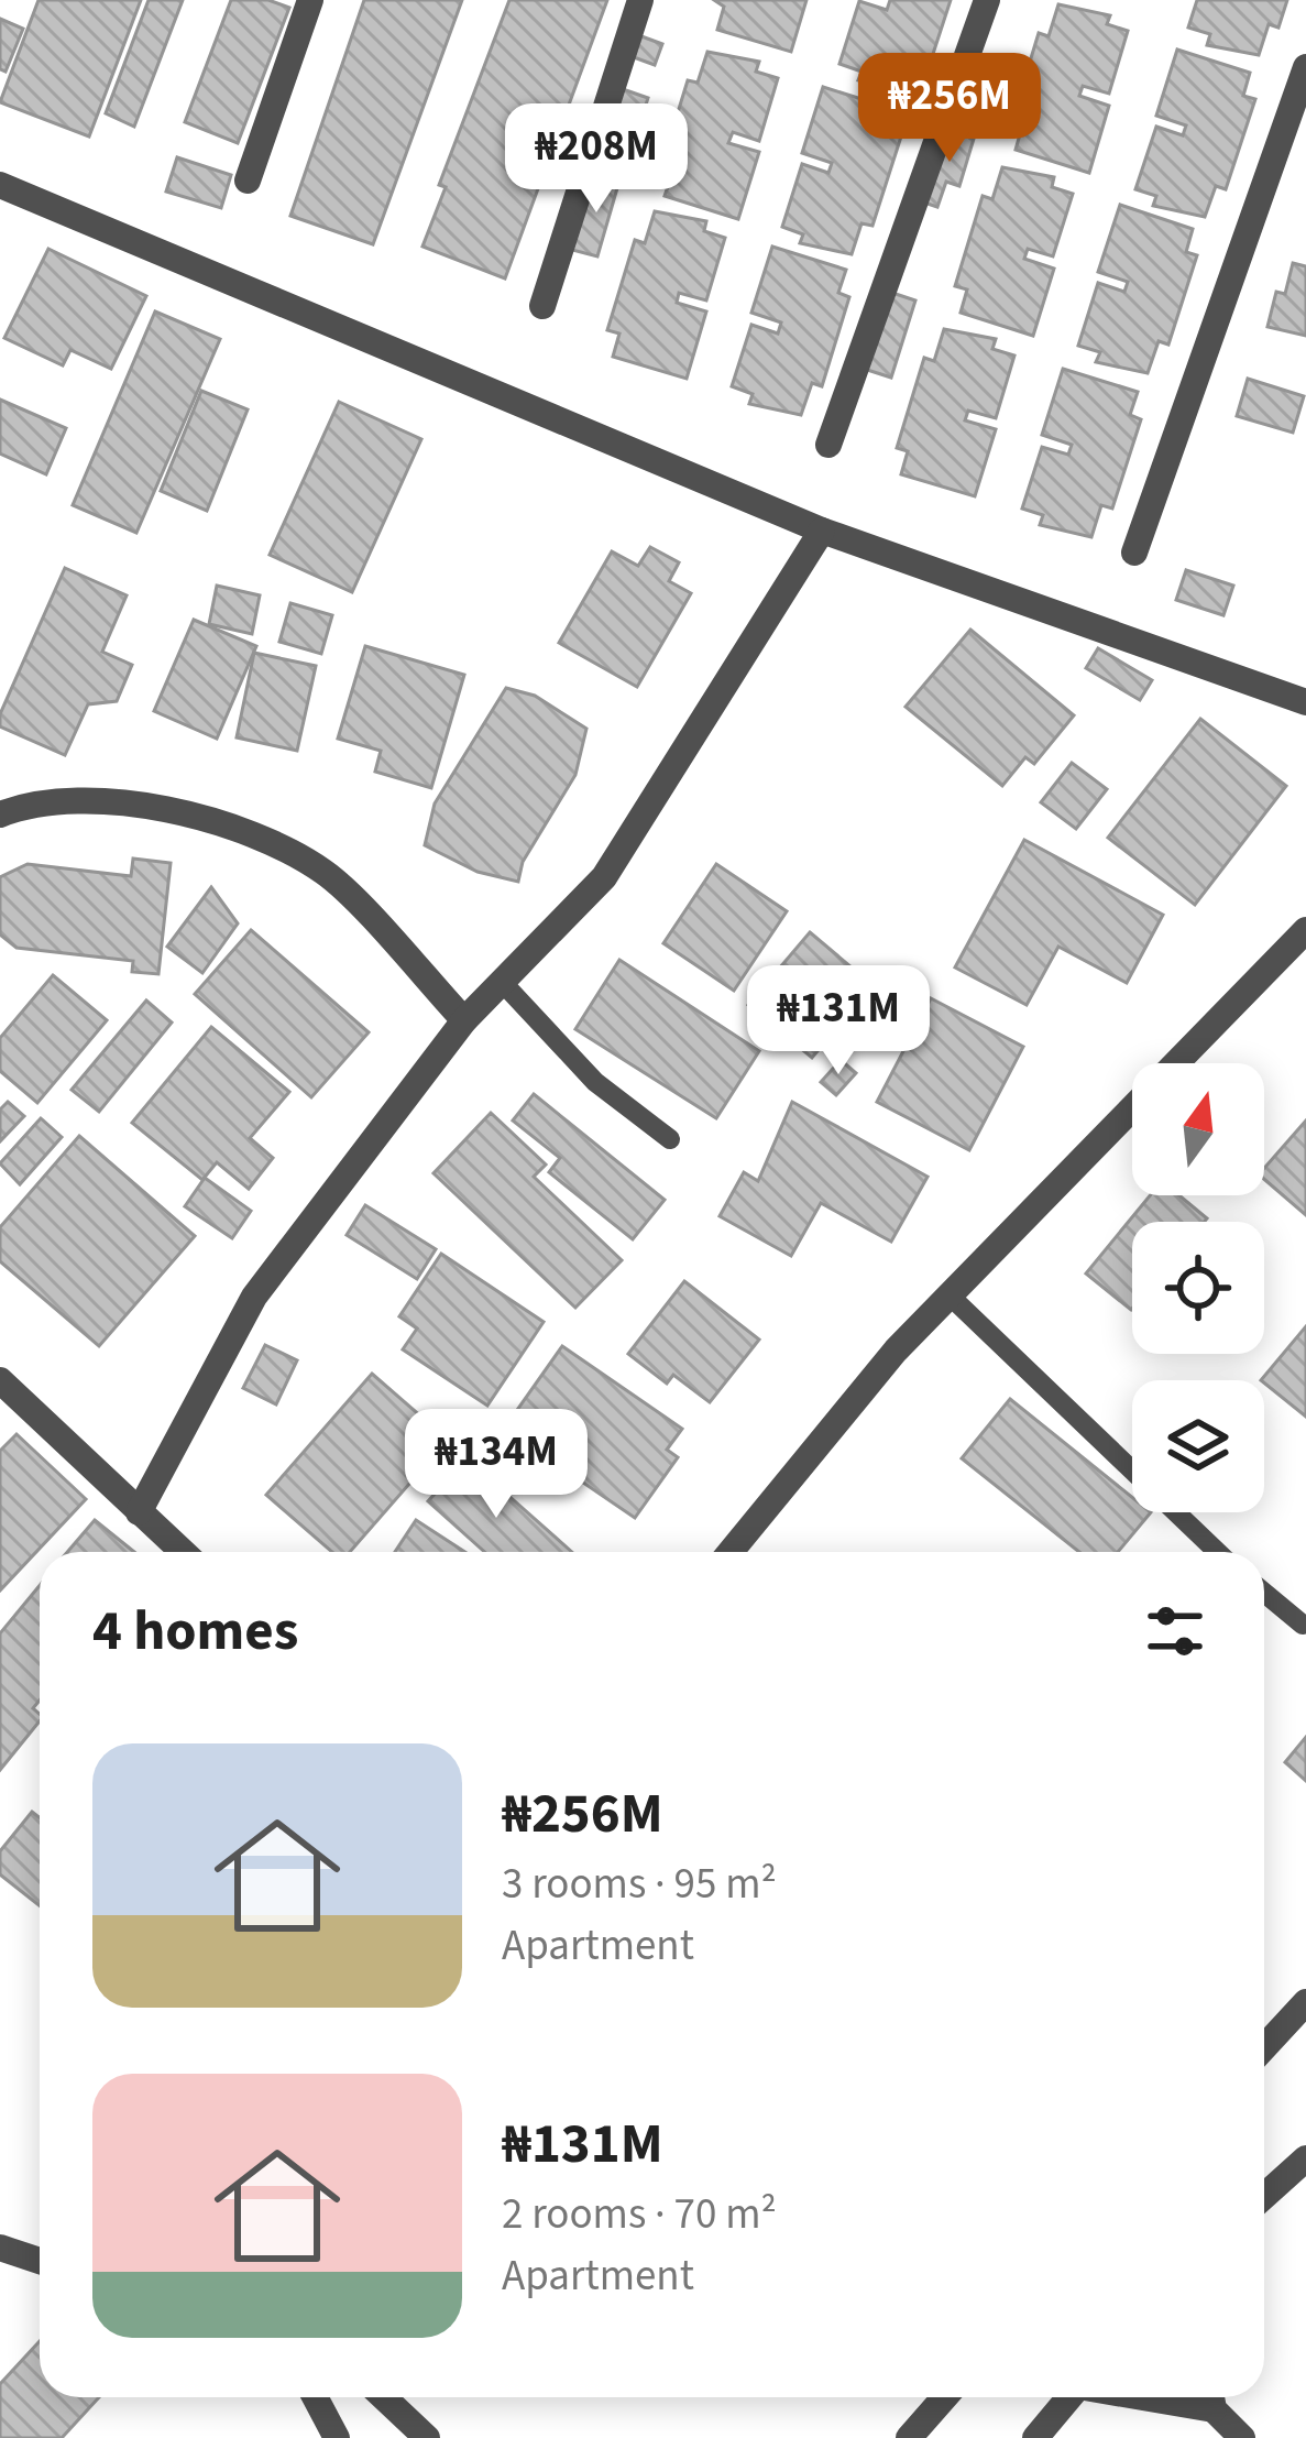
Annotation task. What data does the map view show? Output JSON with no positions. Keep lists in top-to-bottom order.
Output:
{
  "north": "top",
  "page": {
    "price": [
      "₦256M",
      "₦208M",
      "₦131M",
      "₦134M"
    ],
    "heading": "4 homes",
    "list": [
      {
        "name": "₦256M",
        "note": "3 rooms · 95 m² · Apartment"
      },
      {
        "name": "₦131M",
        "note": "2 rooms · 70 m² · Apartment"
      }
    ]
  }
}
